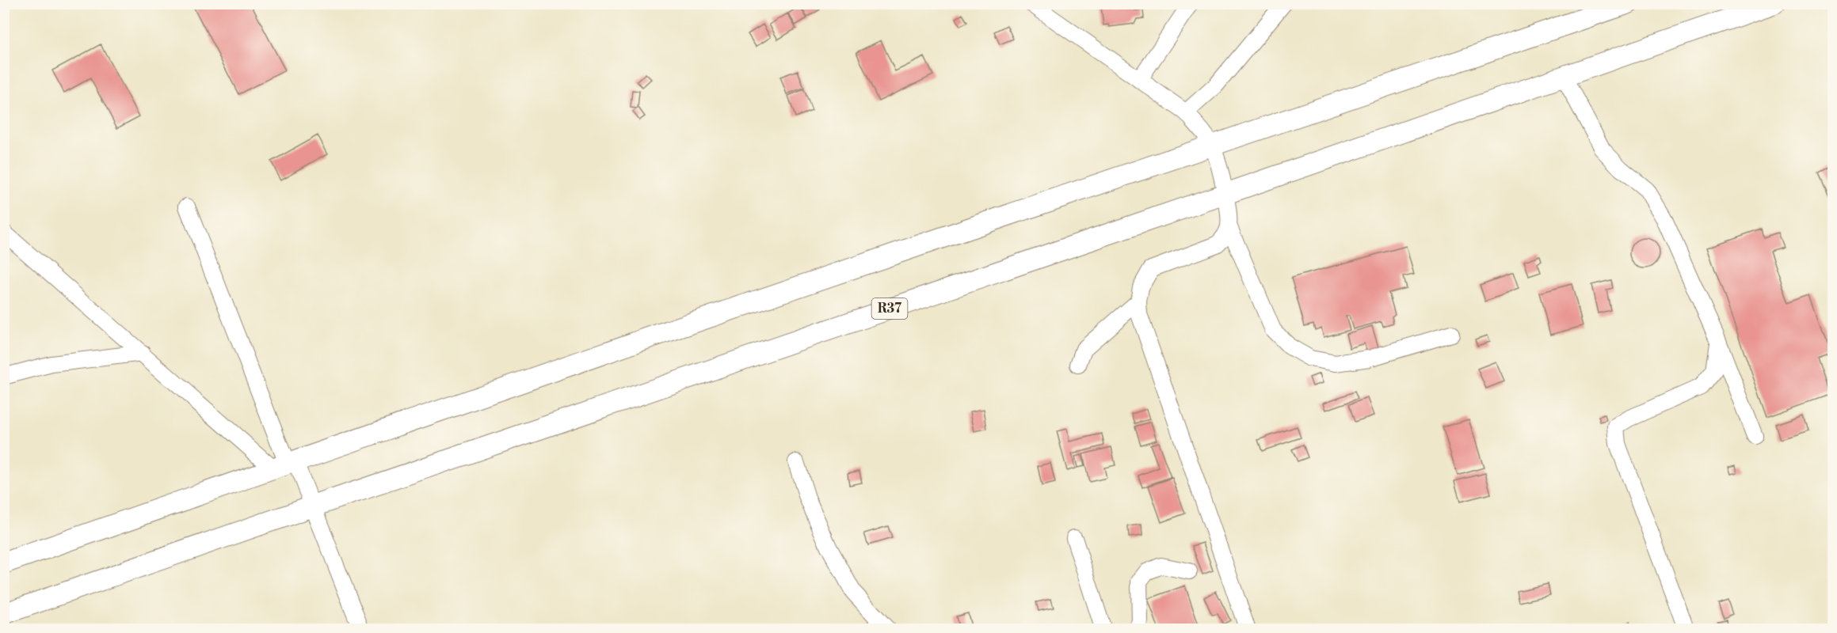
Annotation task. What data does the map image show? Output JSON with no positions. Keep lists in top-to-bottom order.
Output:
{
  "streets": {
    "main road": ["R37"]
  }
}
